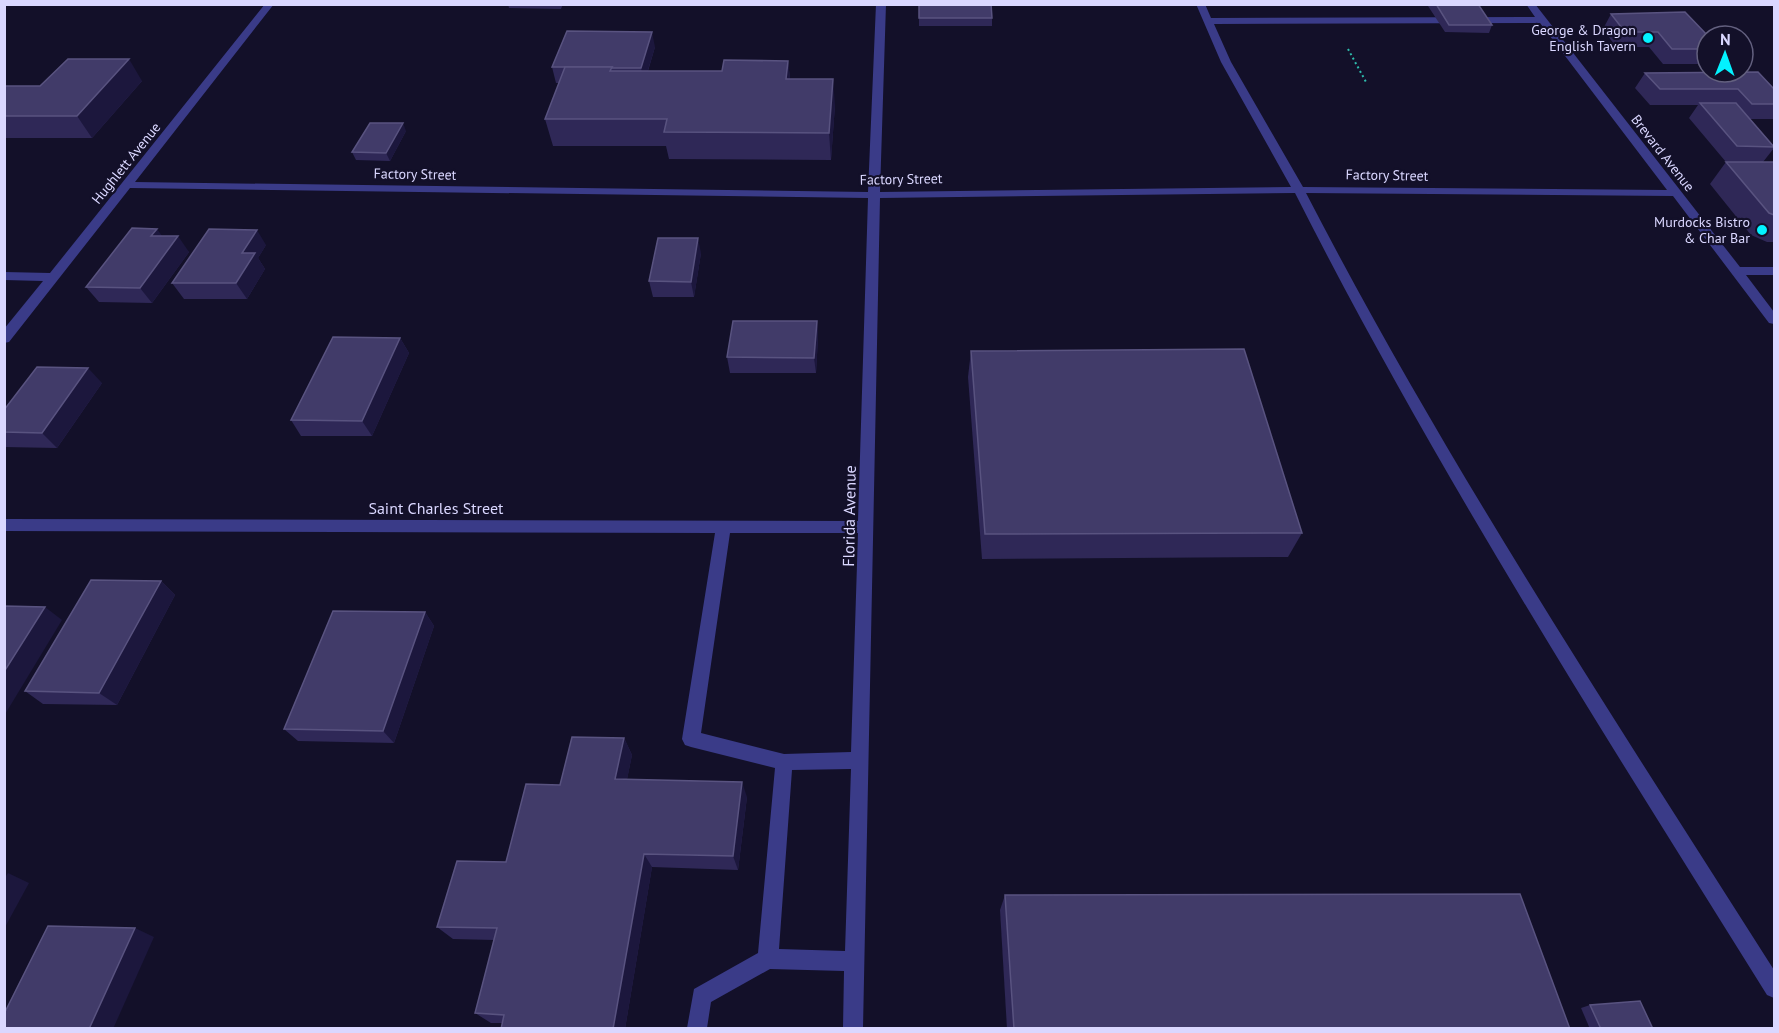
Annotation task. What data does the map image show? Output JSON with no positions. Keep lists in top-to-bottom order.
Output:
{
  "streets": {
    "street": [
      "Brevard Avenue",
      "Hughlett Avenue",
      "Factory Street",
      "Saint Charles Street",
      "Florida Avenue"
    ]
  },
  "crossings": [
    ["Brevard Avenue", "Factory Street"],
    ["Hughlett Avenue", "Factory Street"],
    ["Factory Street", "Florida Avenue"],
    ["Saint Charles Street", "Florida Avenue"]
  ],
  "places": ["George & Dragon English Tavern", "Murdocks Bistro & Char Bar"],
  "north": "top"
}
